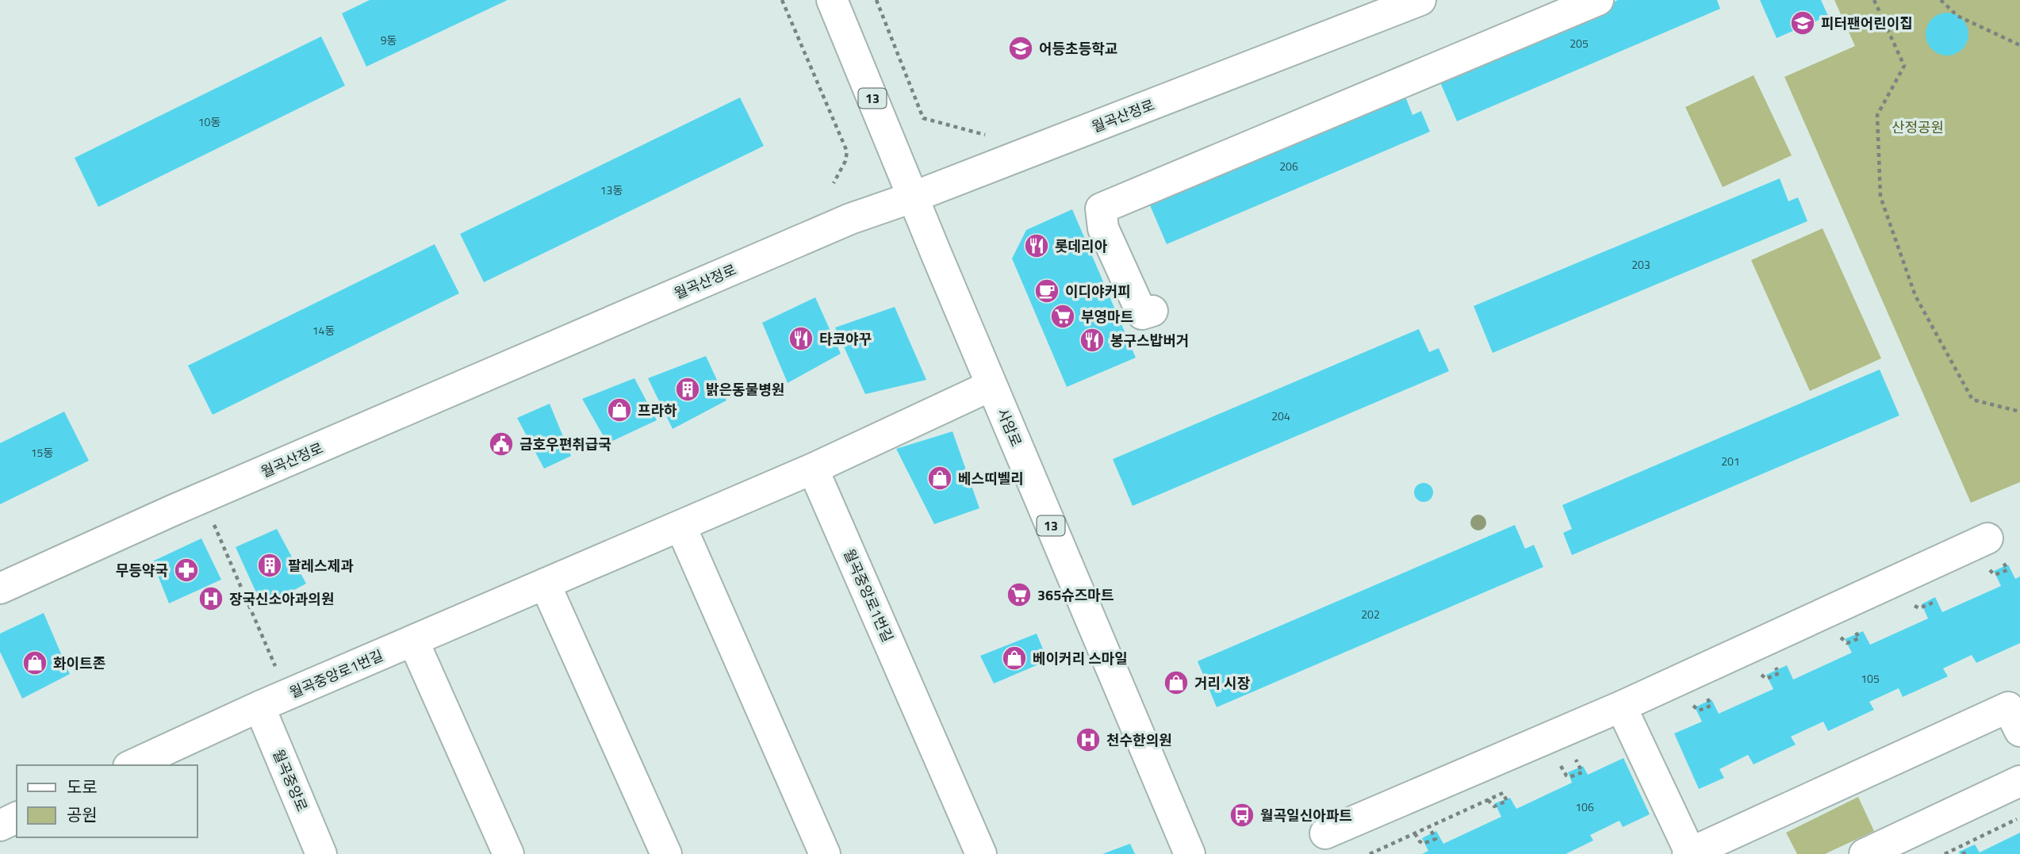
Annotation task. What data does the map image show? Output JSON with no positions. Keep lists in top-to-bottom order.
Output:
{
  "streets": {
    "street": [
      "13",
      "월곡산정로",
      "사암로",
      "월곡중앙로1번길",
      "월곡중앙로"
    ]
  },
  "crossings": [
    ["월곡산정로", "사암로"],
    ["월곡중앙로1번길", "월곡중앙로"]
  ],
  "parks": ["산정공원"],
  "places": {
    "school or university": ["피터팬어린이집", "어등초등학교"],
    "restaurant": ["롯데리아", "타코야꾸", "봉구스밥버거"],
    "cafe": ["이디야커피"],
    "supermarket": ["부영마트", "365슈즈마트"],
    "building": ["밝은동물병원", "팔레스제과"],
    "shop": [
      "프라하",
      "베스띠벨리",
      "베이커리 스마일",
      "화이트존",
      "거리 시장"
    ],
    "public building": ["금호우편취급국"],
    "pharmacy": ["무등약국"],
    "hospital": ["장국신소아과의원", "천수한의원"],
    "bus stop": ["월곡일신아파트"]
  },
  "house_numbers": [
    "9동",
    "205",
    "10동",
    "206",
    "13동",
    "203",
    "14동",
    "204",
    "15동",
    "201",
    "202",
    "105",
    "106"
  ],
  "legend": ["도로", "공원"]
}
